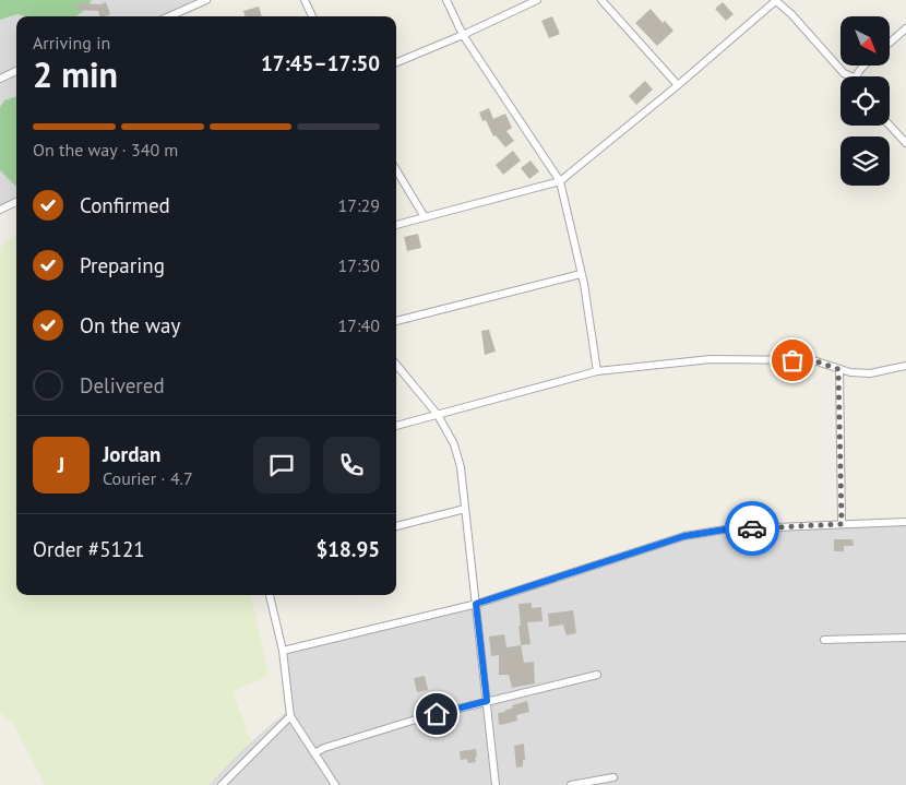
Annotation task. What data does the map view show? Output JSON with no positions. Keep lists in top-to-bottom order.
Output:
{
  "north": "bottom right",
  "page": {
    "heading": ["2 min", "Arriving in", "17:45–17:50"],
    "panel": [
      "Jordan",
      "Courier · 4.7",
      "Order #5121",
      "$18.95"
    ],
    "bar": "On the way · 340 m",
    "list": [
      ["Confirmed", "17:29"],
      ["Preparing", "17:30"],
      ["On the way", "17:40"],
      "Delivered"
    ],
    "round": "J"
  }
}
